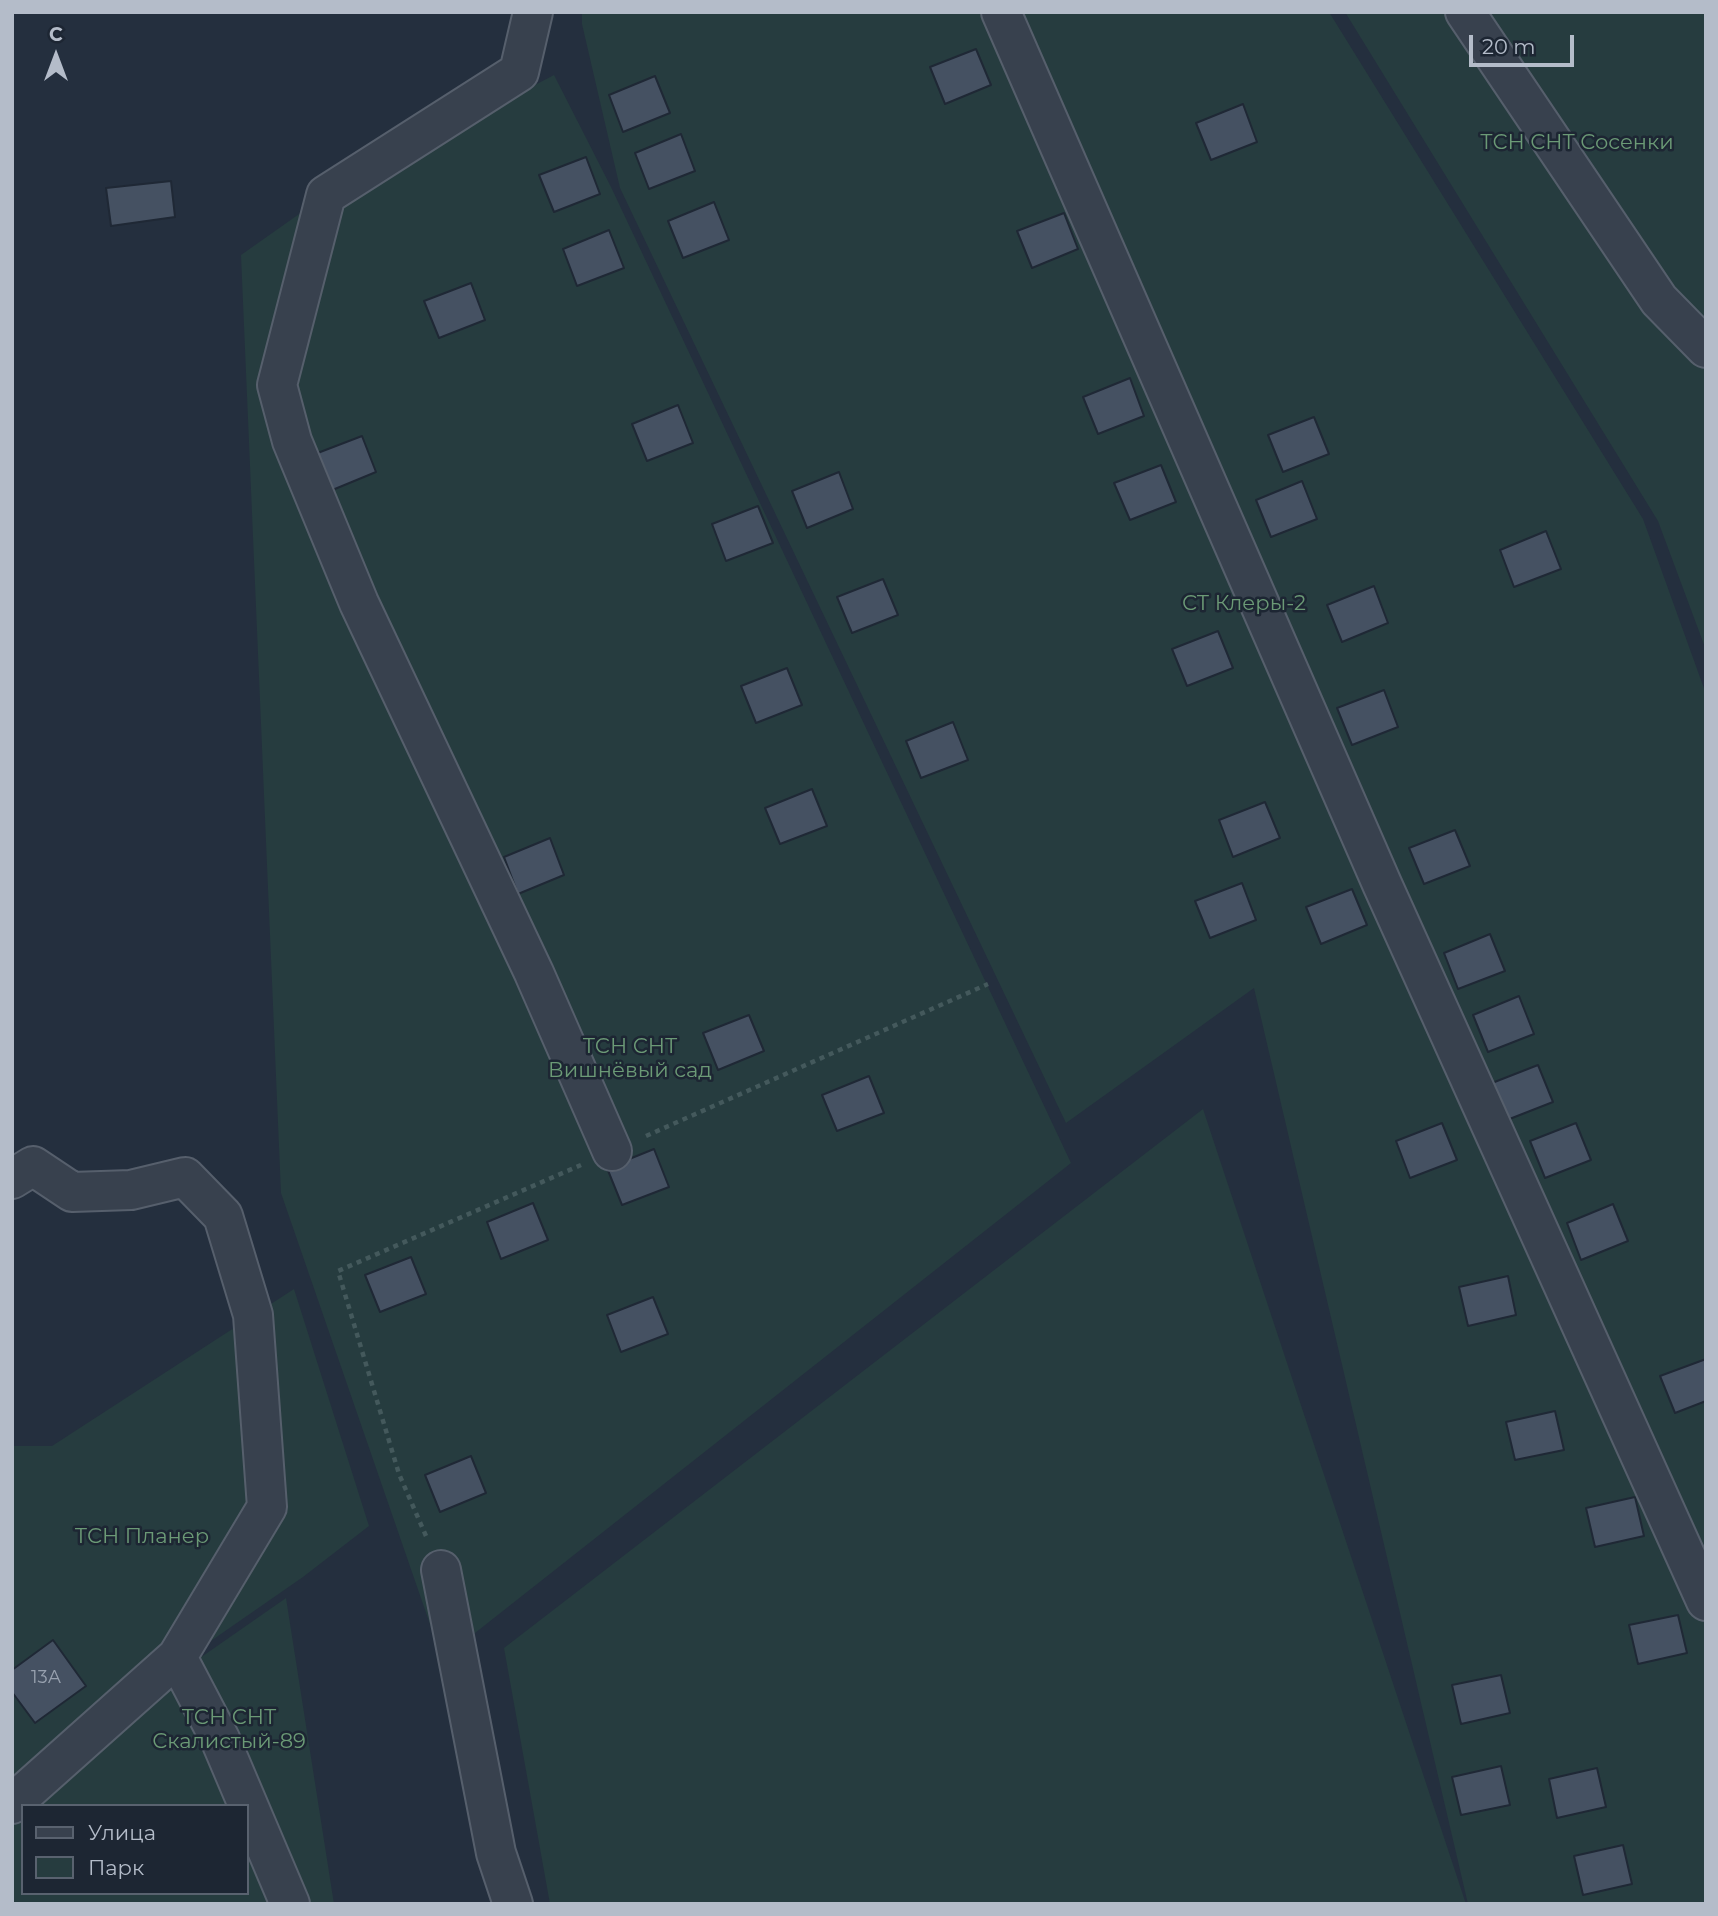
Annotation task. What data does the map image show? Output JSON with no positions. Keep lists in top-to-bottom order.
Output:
{
  "parks": [
    "ТСН СНТ Сосенки",
    "СТ Клеры-2",
    "ТСН СНТ Вишнёвый сад",
    "ТСН Планер",
    "ТСН СНТ Скалистый-89"
  ],
  "house_numbers": ["13А"],
  "legend": ["Улица", "Парк"],
  "scale_bar": "20 m",
  "north": "top"
}
